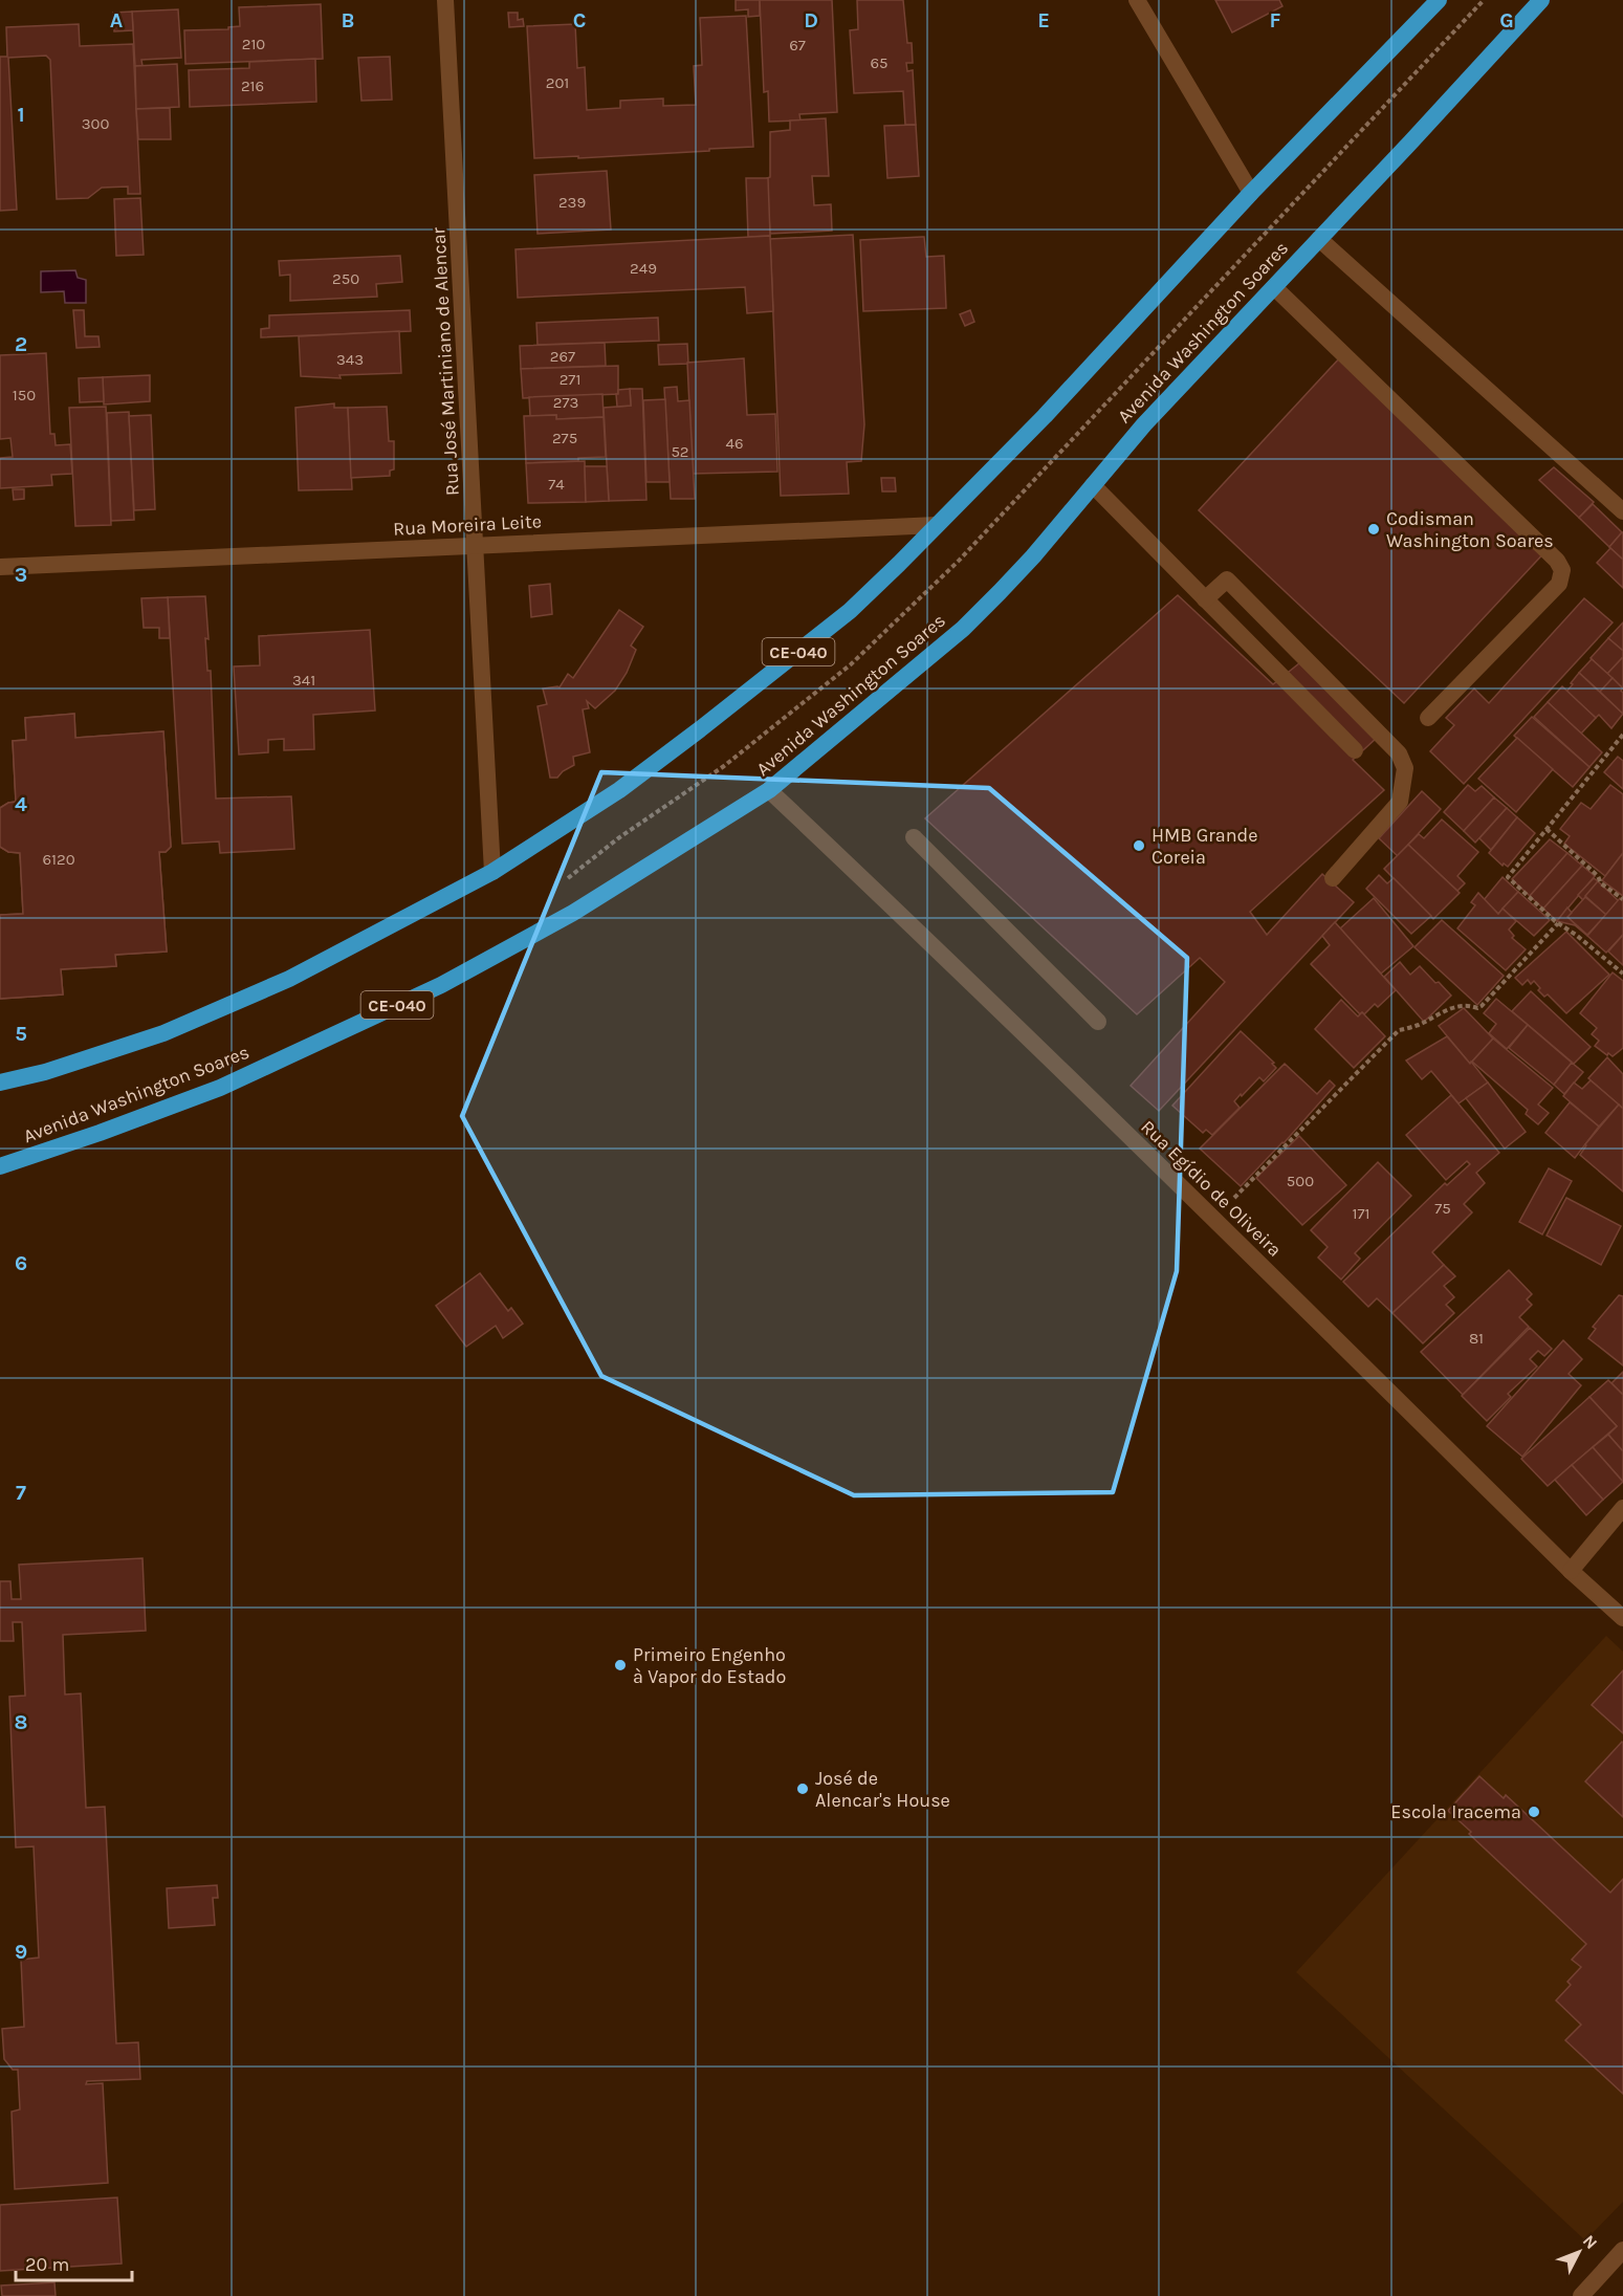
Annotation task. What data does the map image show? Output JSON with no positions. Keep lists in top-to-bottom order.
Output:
{
  "streets": {
    "highway": ["Avenida Washington Soares", "CE-040"],
    "street": ["Rua José Martiniano de Alencar", "Rua Moreira Leite", "Rua Egídio de Oliveira"]
  },
  "crossings": [
    ["Avenida Washington Soares", "Rua Egídio de Oliveira"],
    ["Rua José Martiniano de Alencar", "Rua Moreira Leite"],
    ["Rua José Martiniano de Alencar", "CE-040"],
    ["Rua Moreira Leite", "CE-040"]
  ],
  "places": [
    "Codisman Washington Soares",
    "HMB Grande Coreia",
    "Primeiro Engenho à Vapor do Estado",
    "José de Alencar's House",
    "Escola Iracema"
  ],
  "house_numbers": [
    "210",
    "67",
    "65",
    "201",
    "216",
    "300",
    "239",
    "249",
    "250",
    "267",
    "343",
    "271",
    "150",
    "273",
    "275",
    "46",
    "52",
    "74",
    "341",
    "6120",
    "500",
    "75",
    "171",
    "81"
  ],
  "scale_bar": "20 m",
  "north": "top right",
  "grid": {
    "columns": [
      "A",
      "B",
      "C",
      "D",
      "E",
      "F",
      "G"
    ],
    "rows": [
      "1",
      "2",
      "3",
      "4",
      "5",
      "6",
      "7",
      "8",
      "9"
    ]
  }
}
